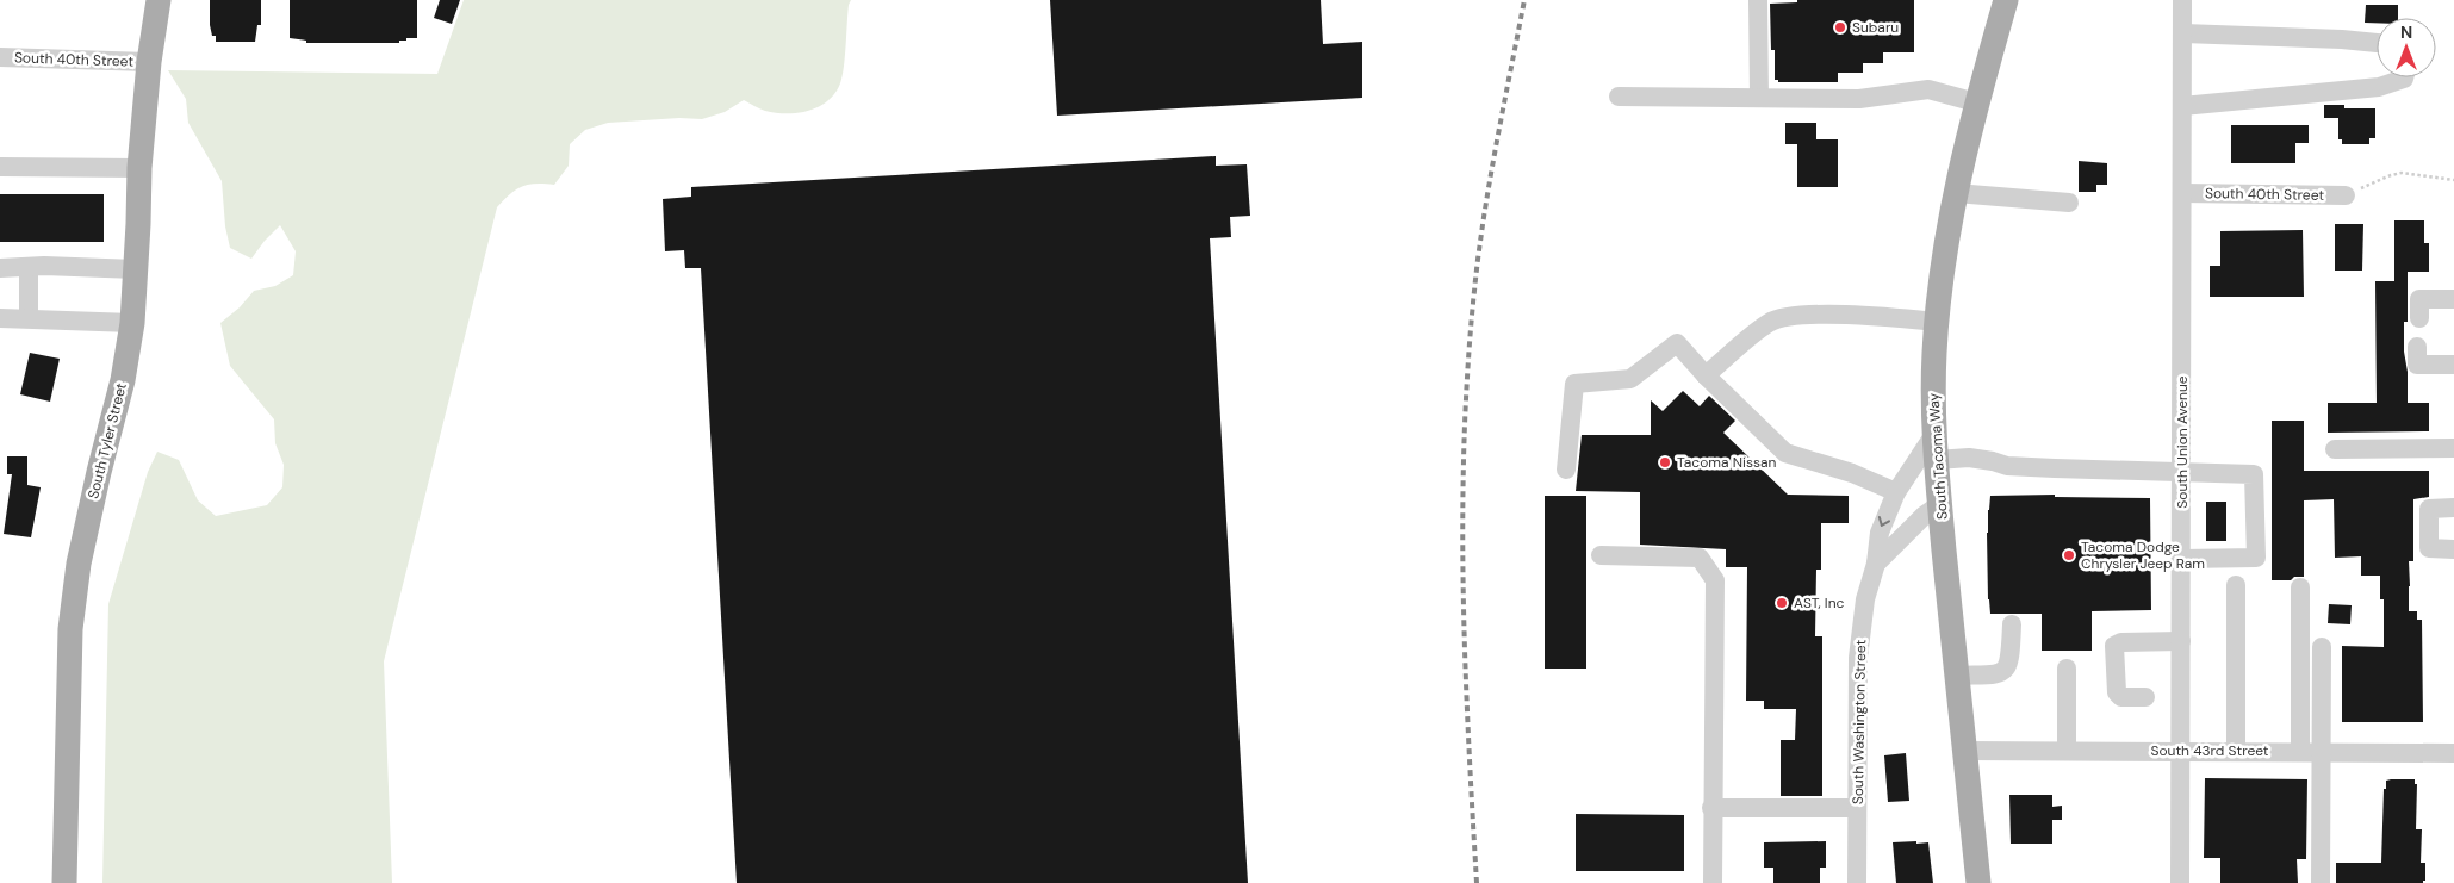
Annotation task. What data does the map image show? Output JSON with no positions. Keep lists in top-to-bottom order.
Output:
{
  "streets": {
    "main road": ["South Tyler Street", "South Tacoma Way"],
    "street": [
      "South 40th Street",
      "South Union Avenue",
      "South Washington Street",
      "South 43rd Street"
    ]
  },
  "crossings": [
    ["South 40th Street", "South Tyler Street"],
    ["South 40th Street", "South Union Avenue"],
    ["South Union Avenue", "South 43rd Street"],
    ["South Tacoma Way", "South Washington Street"],
    ["South Tacoma Way", "South 43rd Street"]
  ],
  "places": [
    "Subaru",
    "Tacoma Nissan",
    "Tacoma Dodge Chrysler Jeep Ram",
    "AST, Inc"
  ],
  "north": "top"
}
